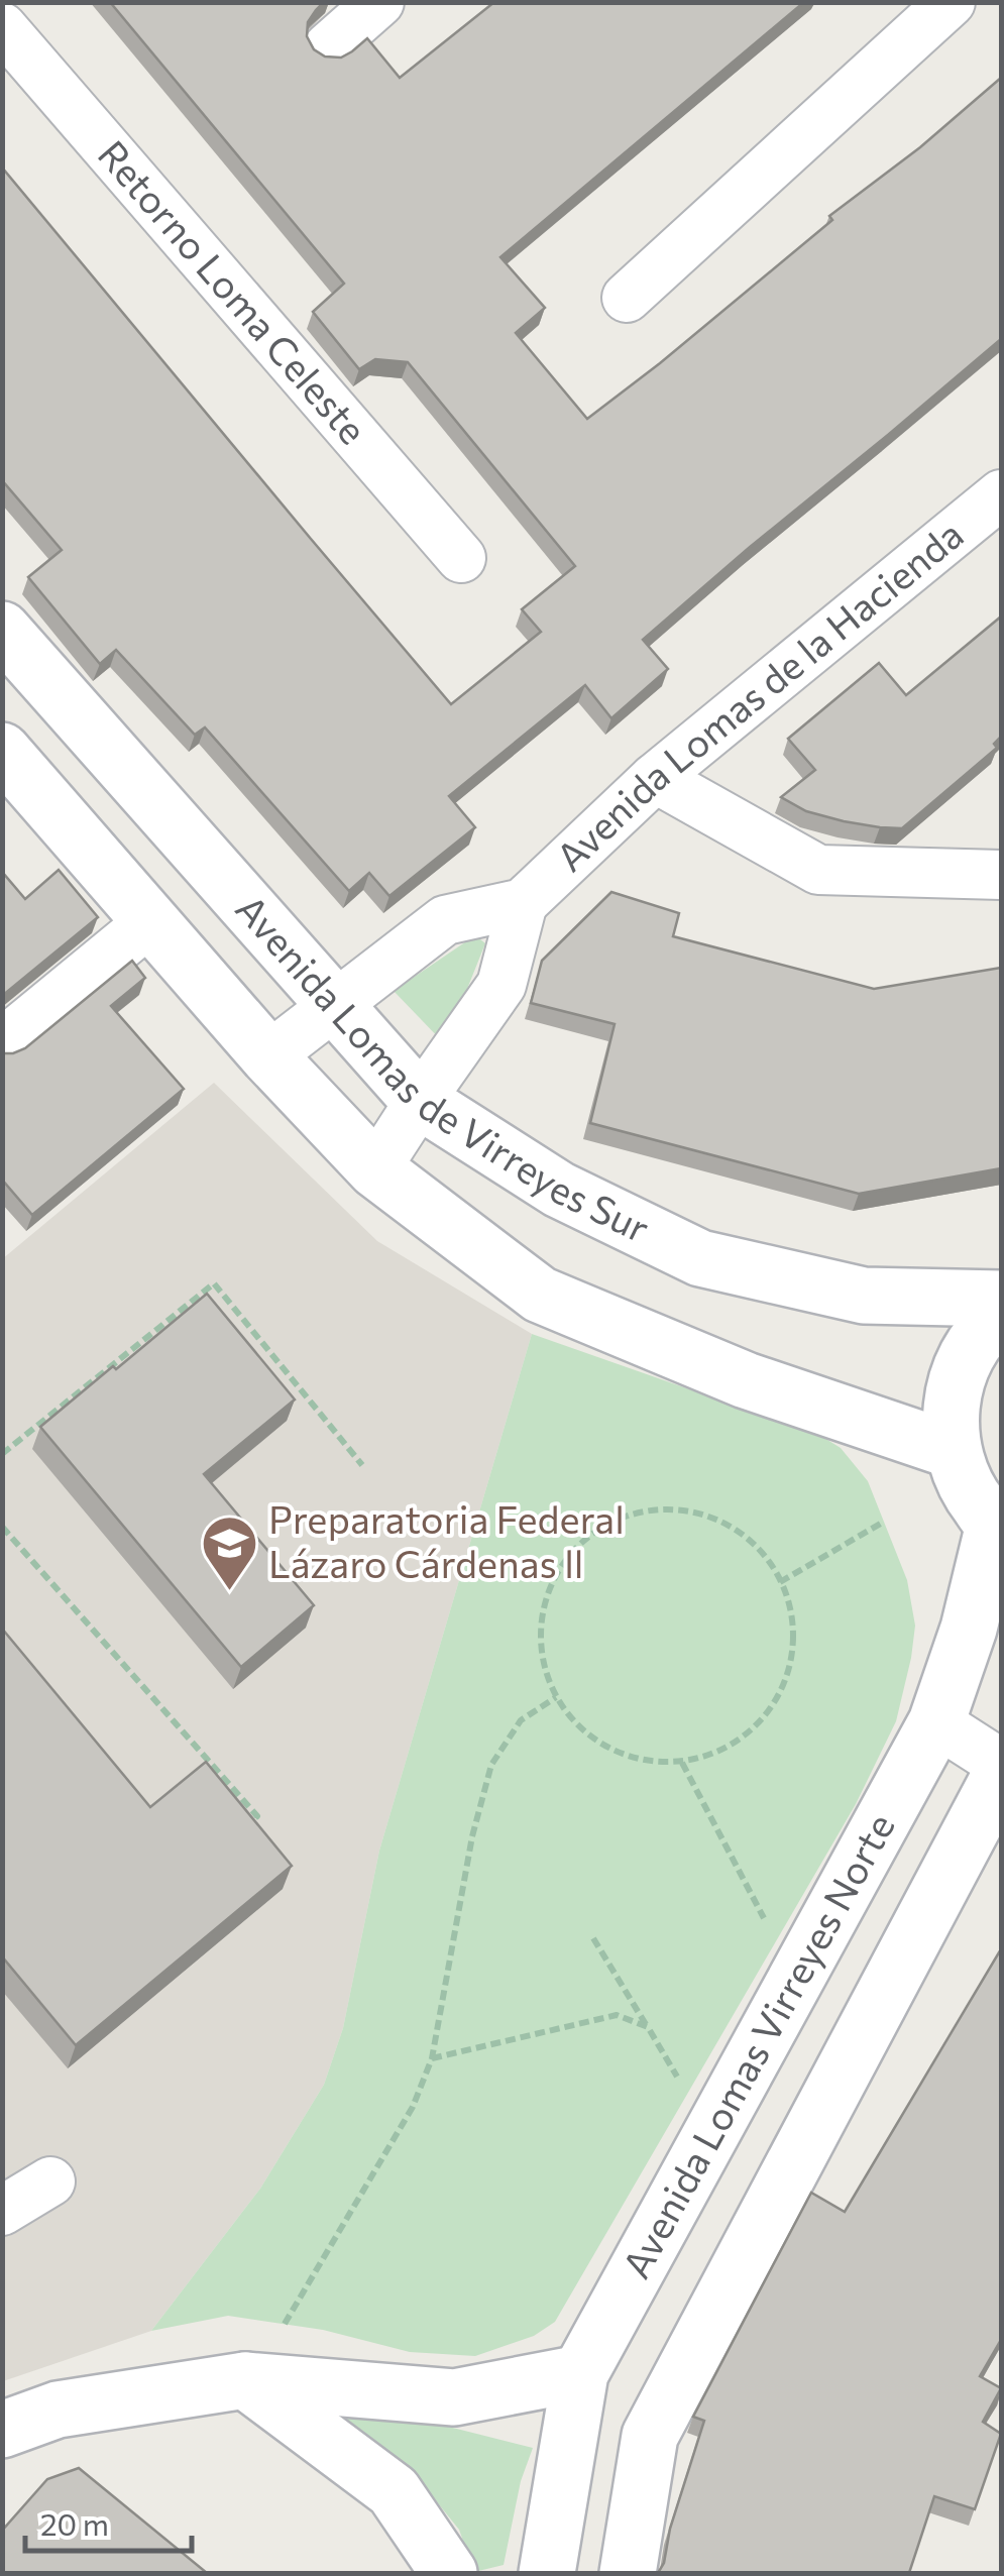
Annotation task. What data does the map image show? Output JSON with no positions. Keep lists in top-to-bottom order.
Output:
{
  "streets": {
    "street": [
      "Retorno Loma Celeste",
      "Avenida Lomas de la Hacienda",
      "Avenida Lomas de Virreyes Sur",
      "Avenida Lomas Virreyes Norte"
    ]
  },
  "crossings": [
    ["Avenida Lomas de la Hacienda", "Avenida Lomas de Virreyes Sur"]
  ],
  "places": {
    "school or university": ["Preparatoria Federal Lázaro Cárdenas ll"]
  },
  "scale_bar": "20 m"
}
